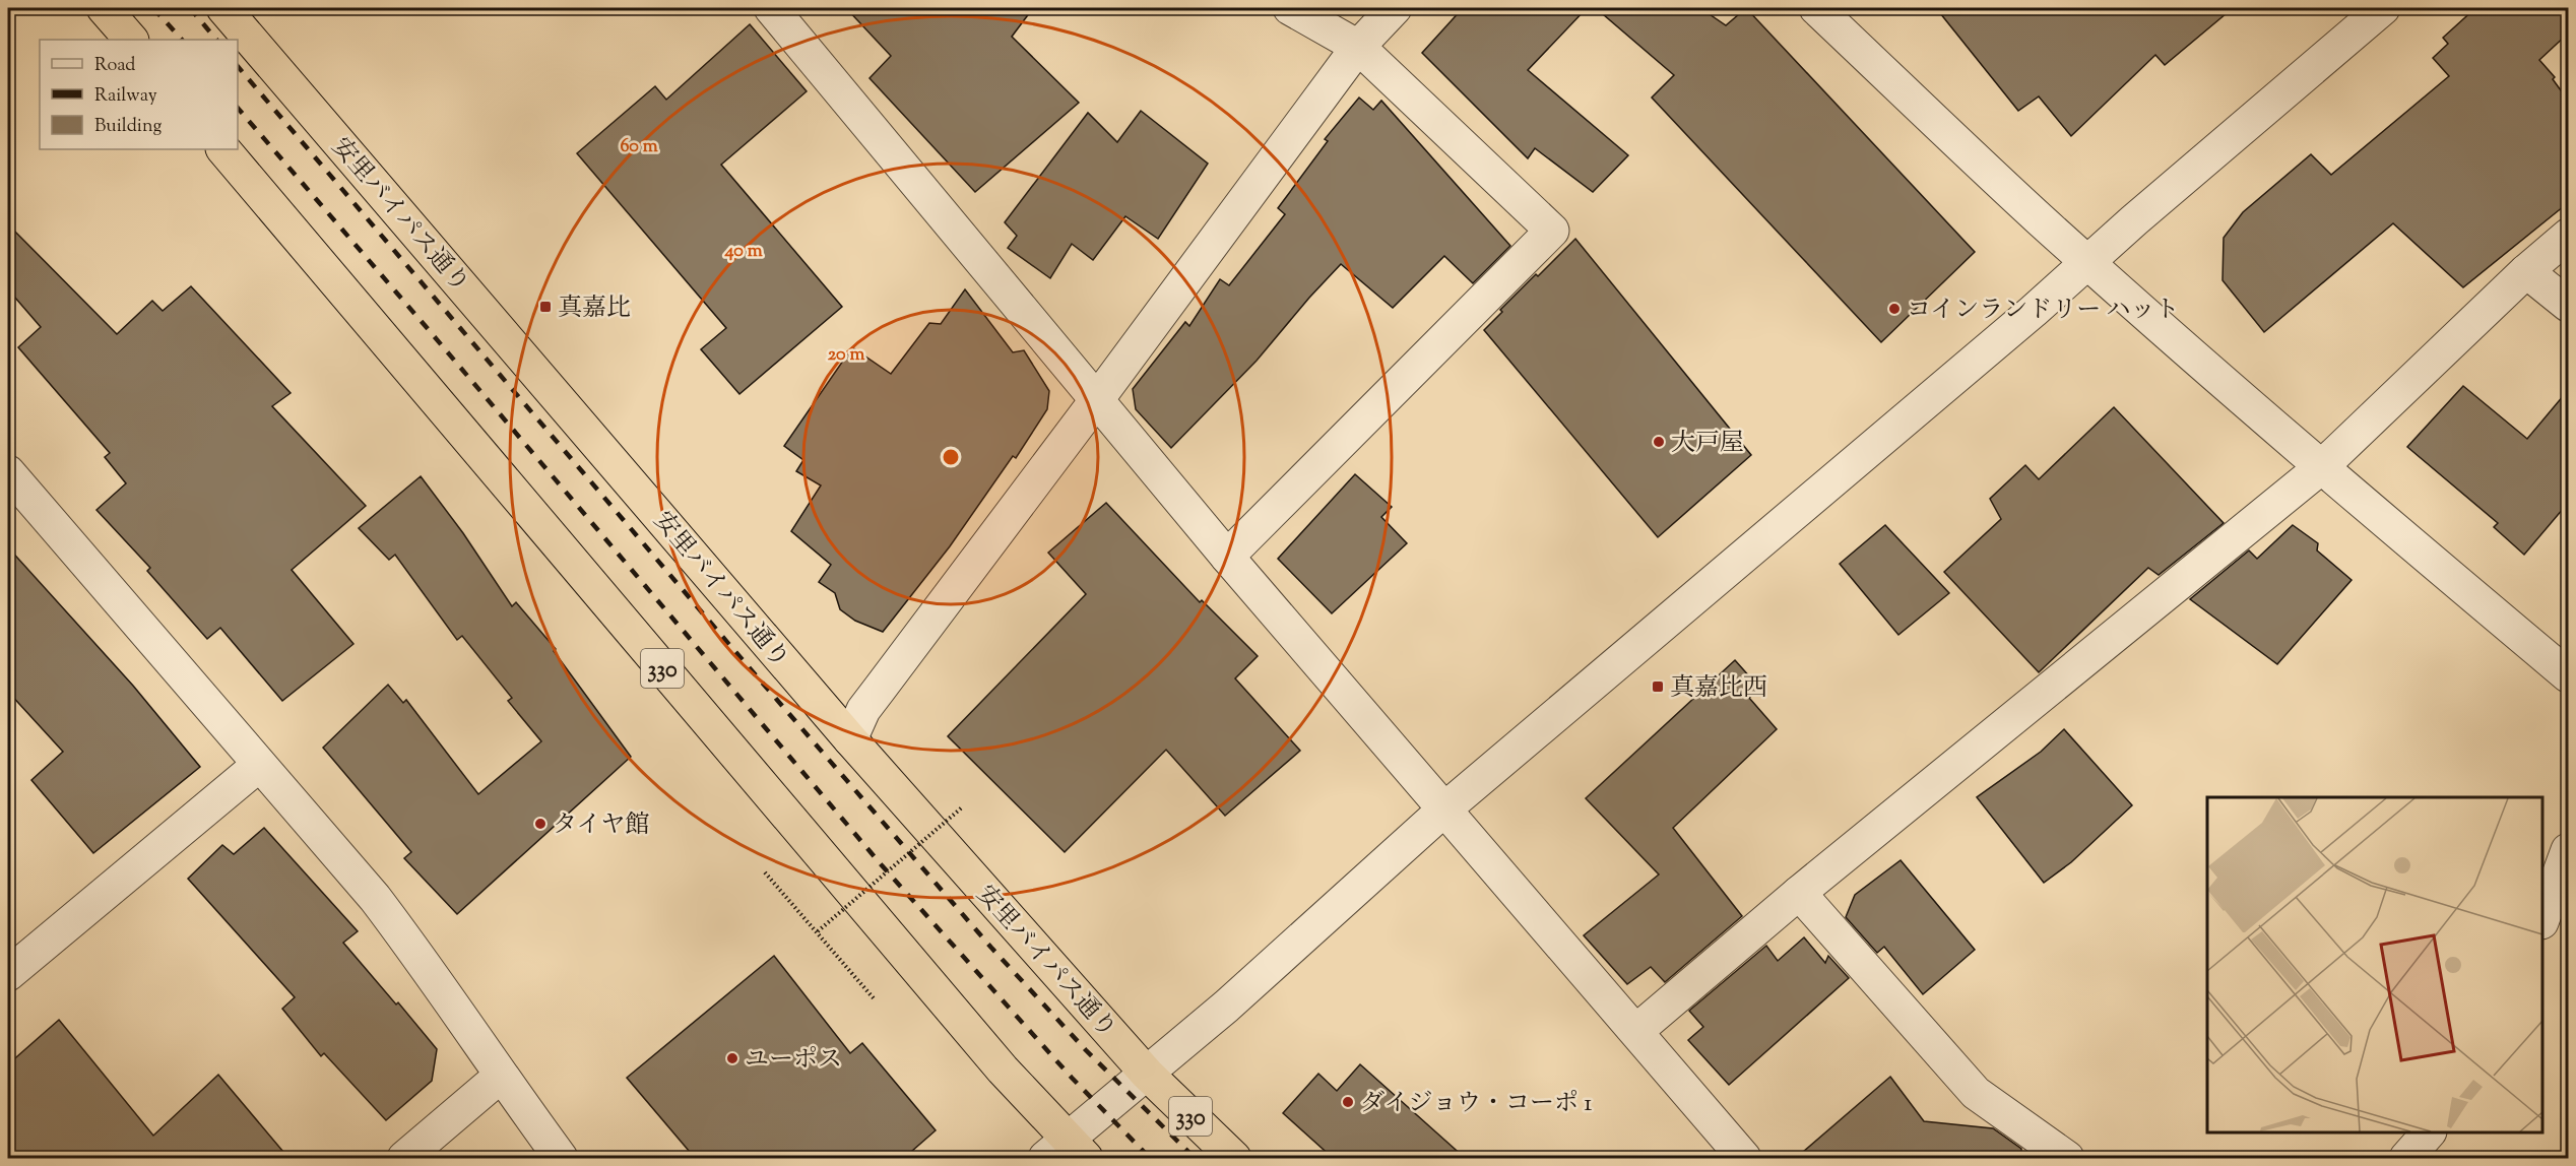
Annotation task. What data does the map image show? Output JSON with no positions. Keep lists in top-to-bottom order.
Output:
{
  "streets": {
    "highway": ["安里バイパス通り", "330"]
  },
  "places": {
    "transit": ["真嘉比", "真嘉比西"],
    "other": [
      "コインランドリー ハット",
      "大戸屋",
      "タイヤ館",
      "ユーポス",
      "ダイジョウ・コーポ 1"
    ]
  },
  "legend": ["Road", "Railway", "Building"],
  "rings": ["60 m", "40 m", "20 m"]
}
